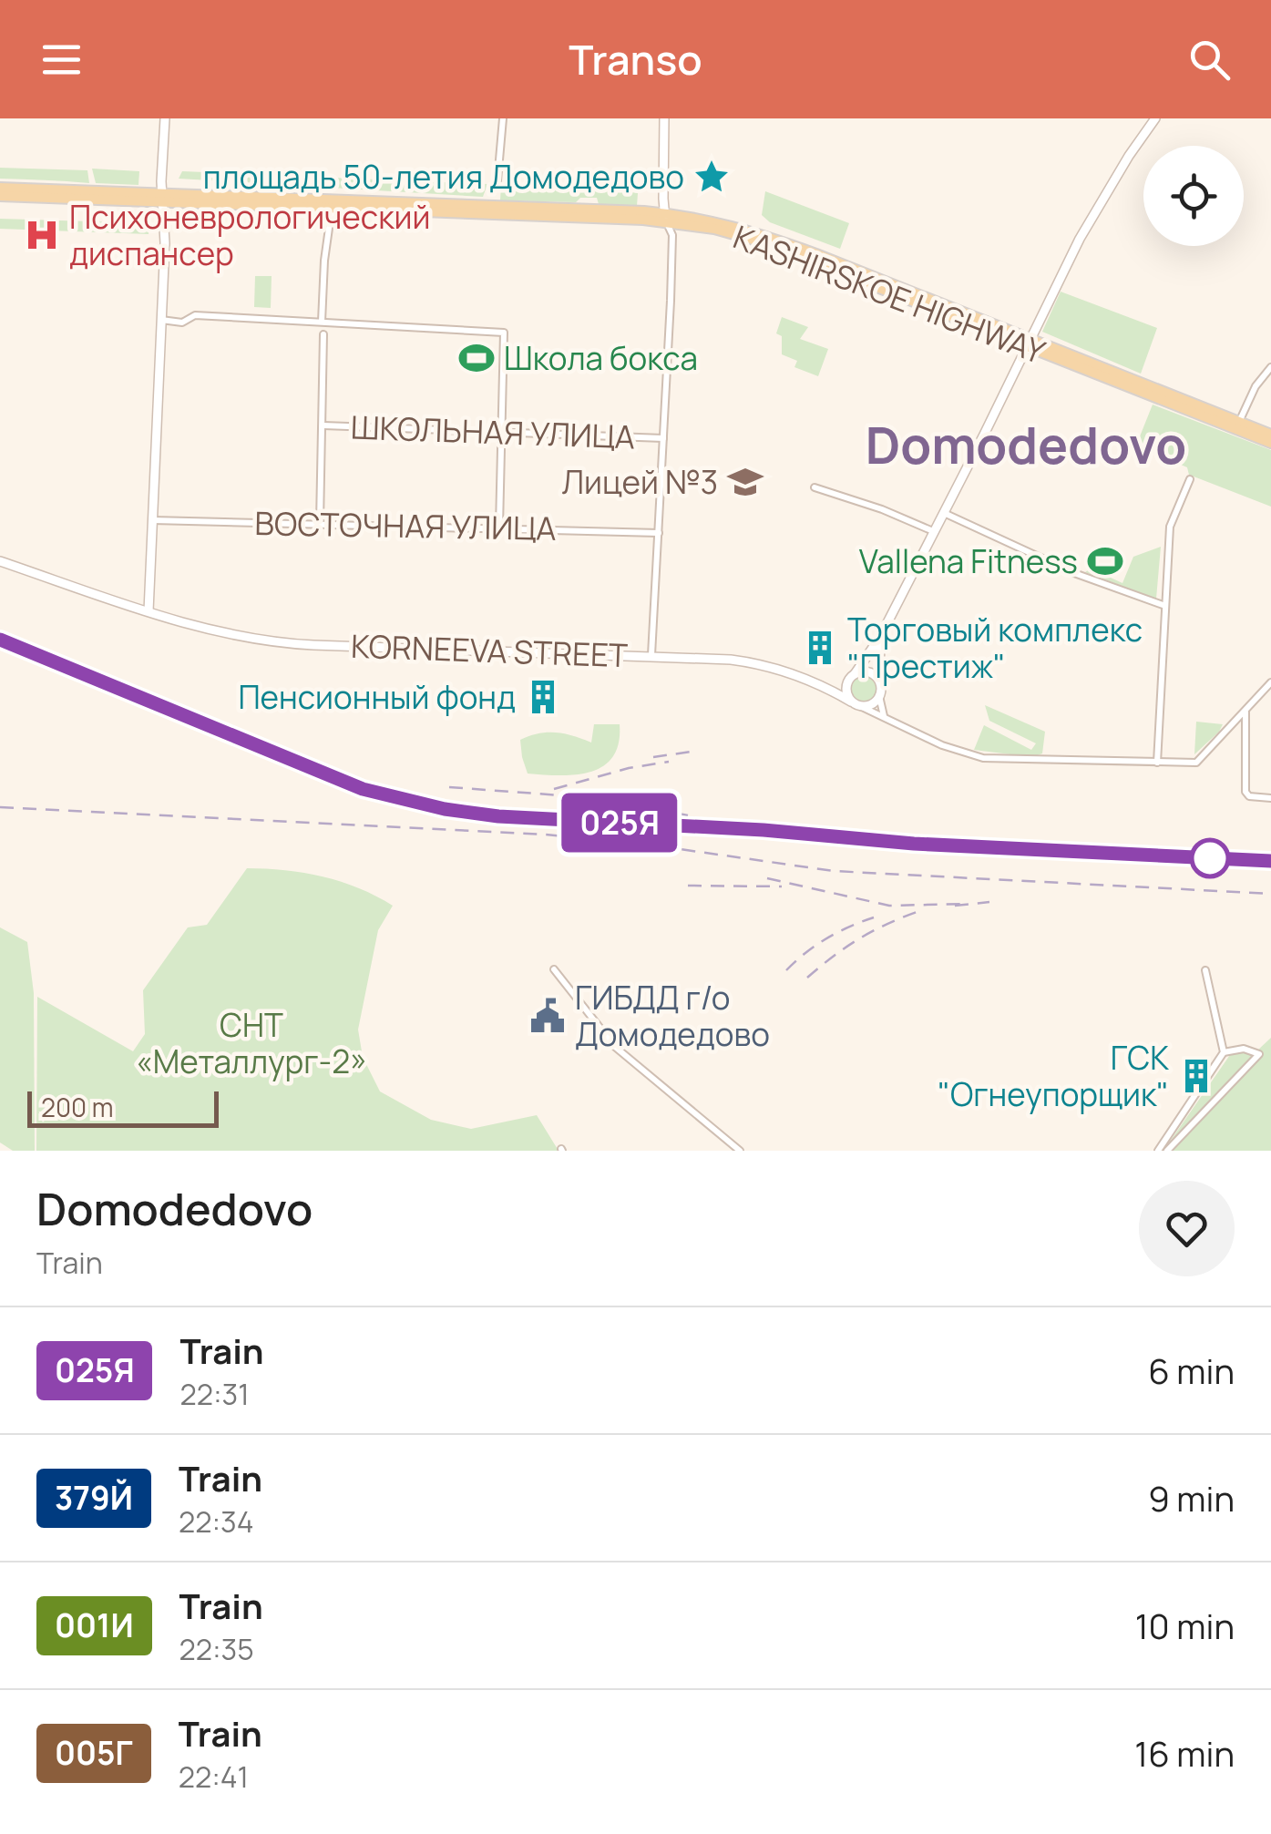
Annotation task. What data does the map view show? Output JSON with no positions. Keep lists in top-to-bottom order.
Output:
{
  "streets": {
    "main road": ["KASHIRSKOE HIGHWAY"],
    "street": ["ШКОЛЬНАЯ УЛИЦА", "ВОСТОЧНАЯ УЛИЦА", "KORNEEVA STREET"]
  },
  "districts": ["Domodedovo"],
  "parks": ["СНТ «Металлург-2»"],
  "places": {
    "place": ["площадь 50-летия Домодедово"],
    "hospital": ["Психоневрологический диспансер"],
    "sports": ["Школа бокса", "Vallena Fitness"],
    "school or university": ["Лицей №3"],
    "building": ["Торговый комплекс \"Престиж\"", "Пенсионный фонд", "ГСК \"Огнеупорщик\""],
    "public building": ["ГИБДД г/о Домодедово"]
  },
  "scale_bar": "200 m",
  "page": {
    "header": "Transo",
    "on_map": "025Я",
    "scale": "200 m",
    "heading": ["Domodedovo", "Train"],
    "list": [
      {
        "mark": "025Я",
        "name": "Train",
        "note": "22:31",
        "value": "6 min"
      },
      {
        "mark": "379Й",
        "name": "Train",
        "note": "22:34",
        "value": "9 min"
      },
      {
        "mark": "001И",
        "name": "Train",
        "note": "22:35",
        "value": "10 min"
      },
      {
        "mark": "005Г",
        "name": "Train",
        "note": "22:41",
        "value": "16 min"
      }
    ]
  }
}
